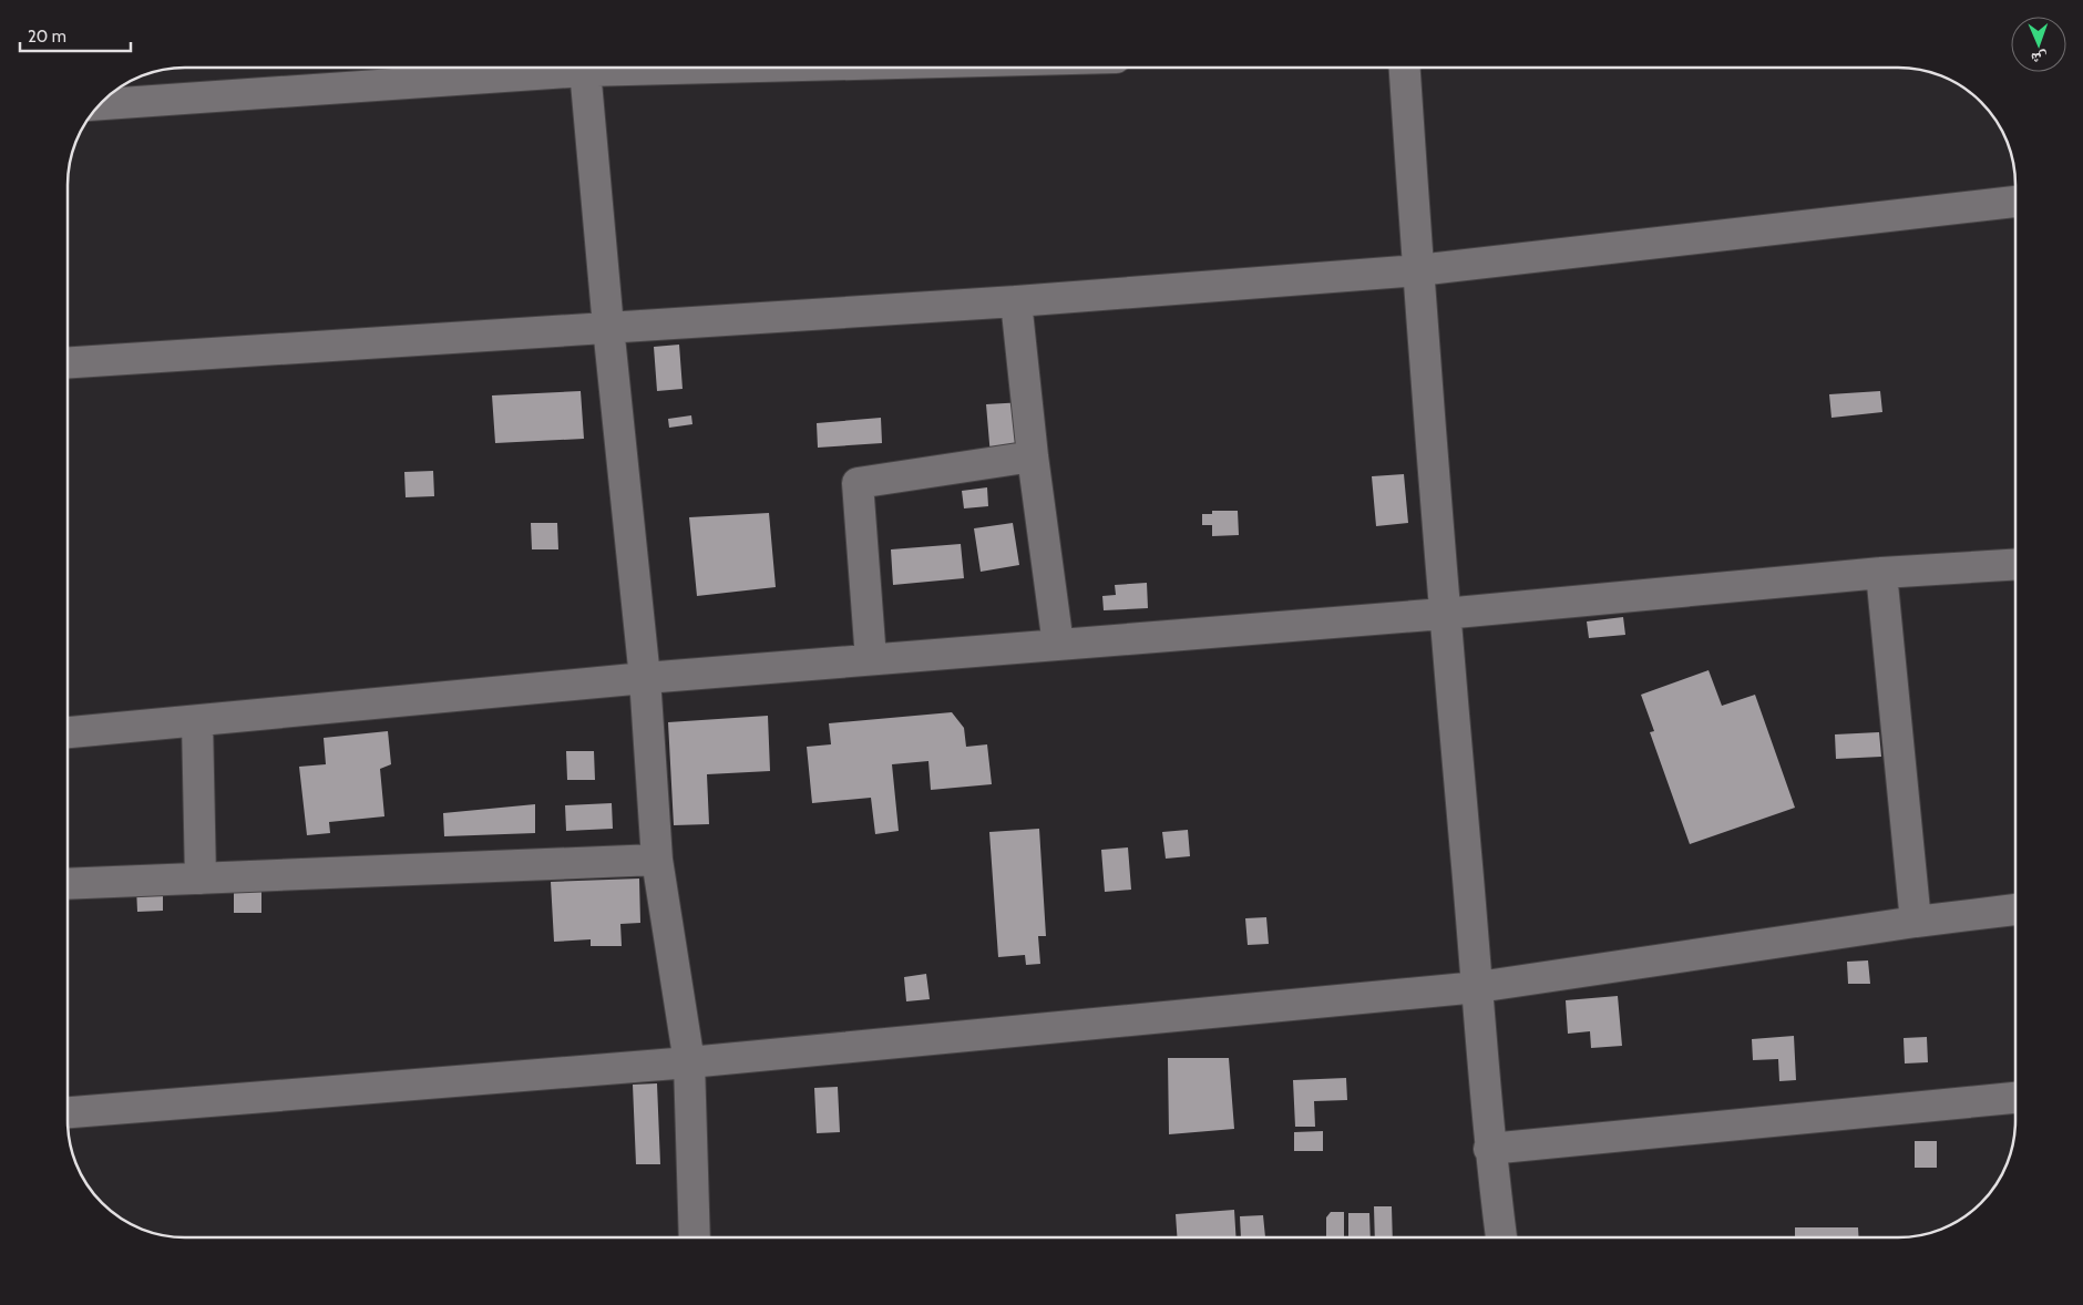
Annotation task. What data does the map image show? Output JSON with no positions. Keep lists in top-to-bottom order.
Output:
{
  "scale_bar": "20 m",
  "north": "bottom"
}
